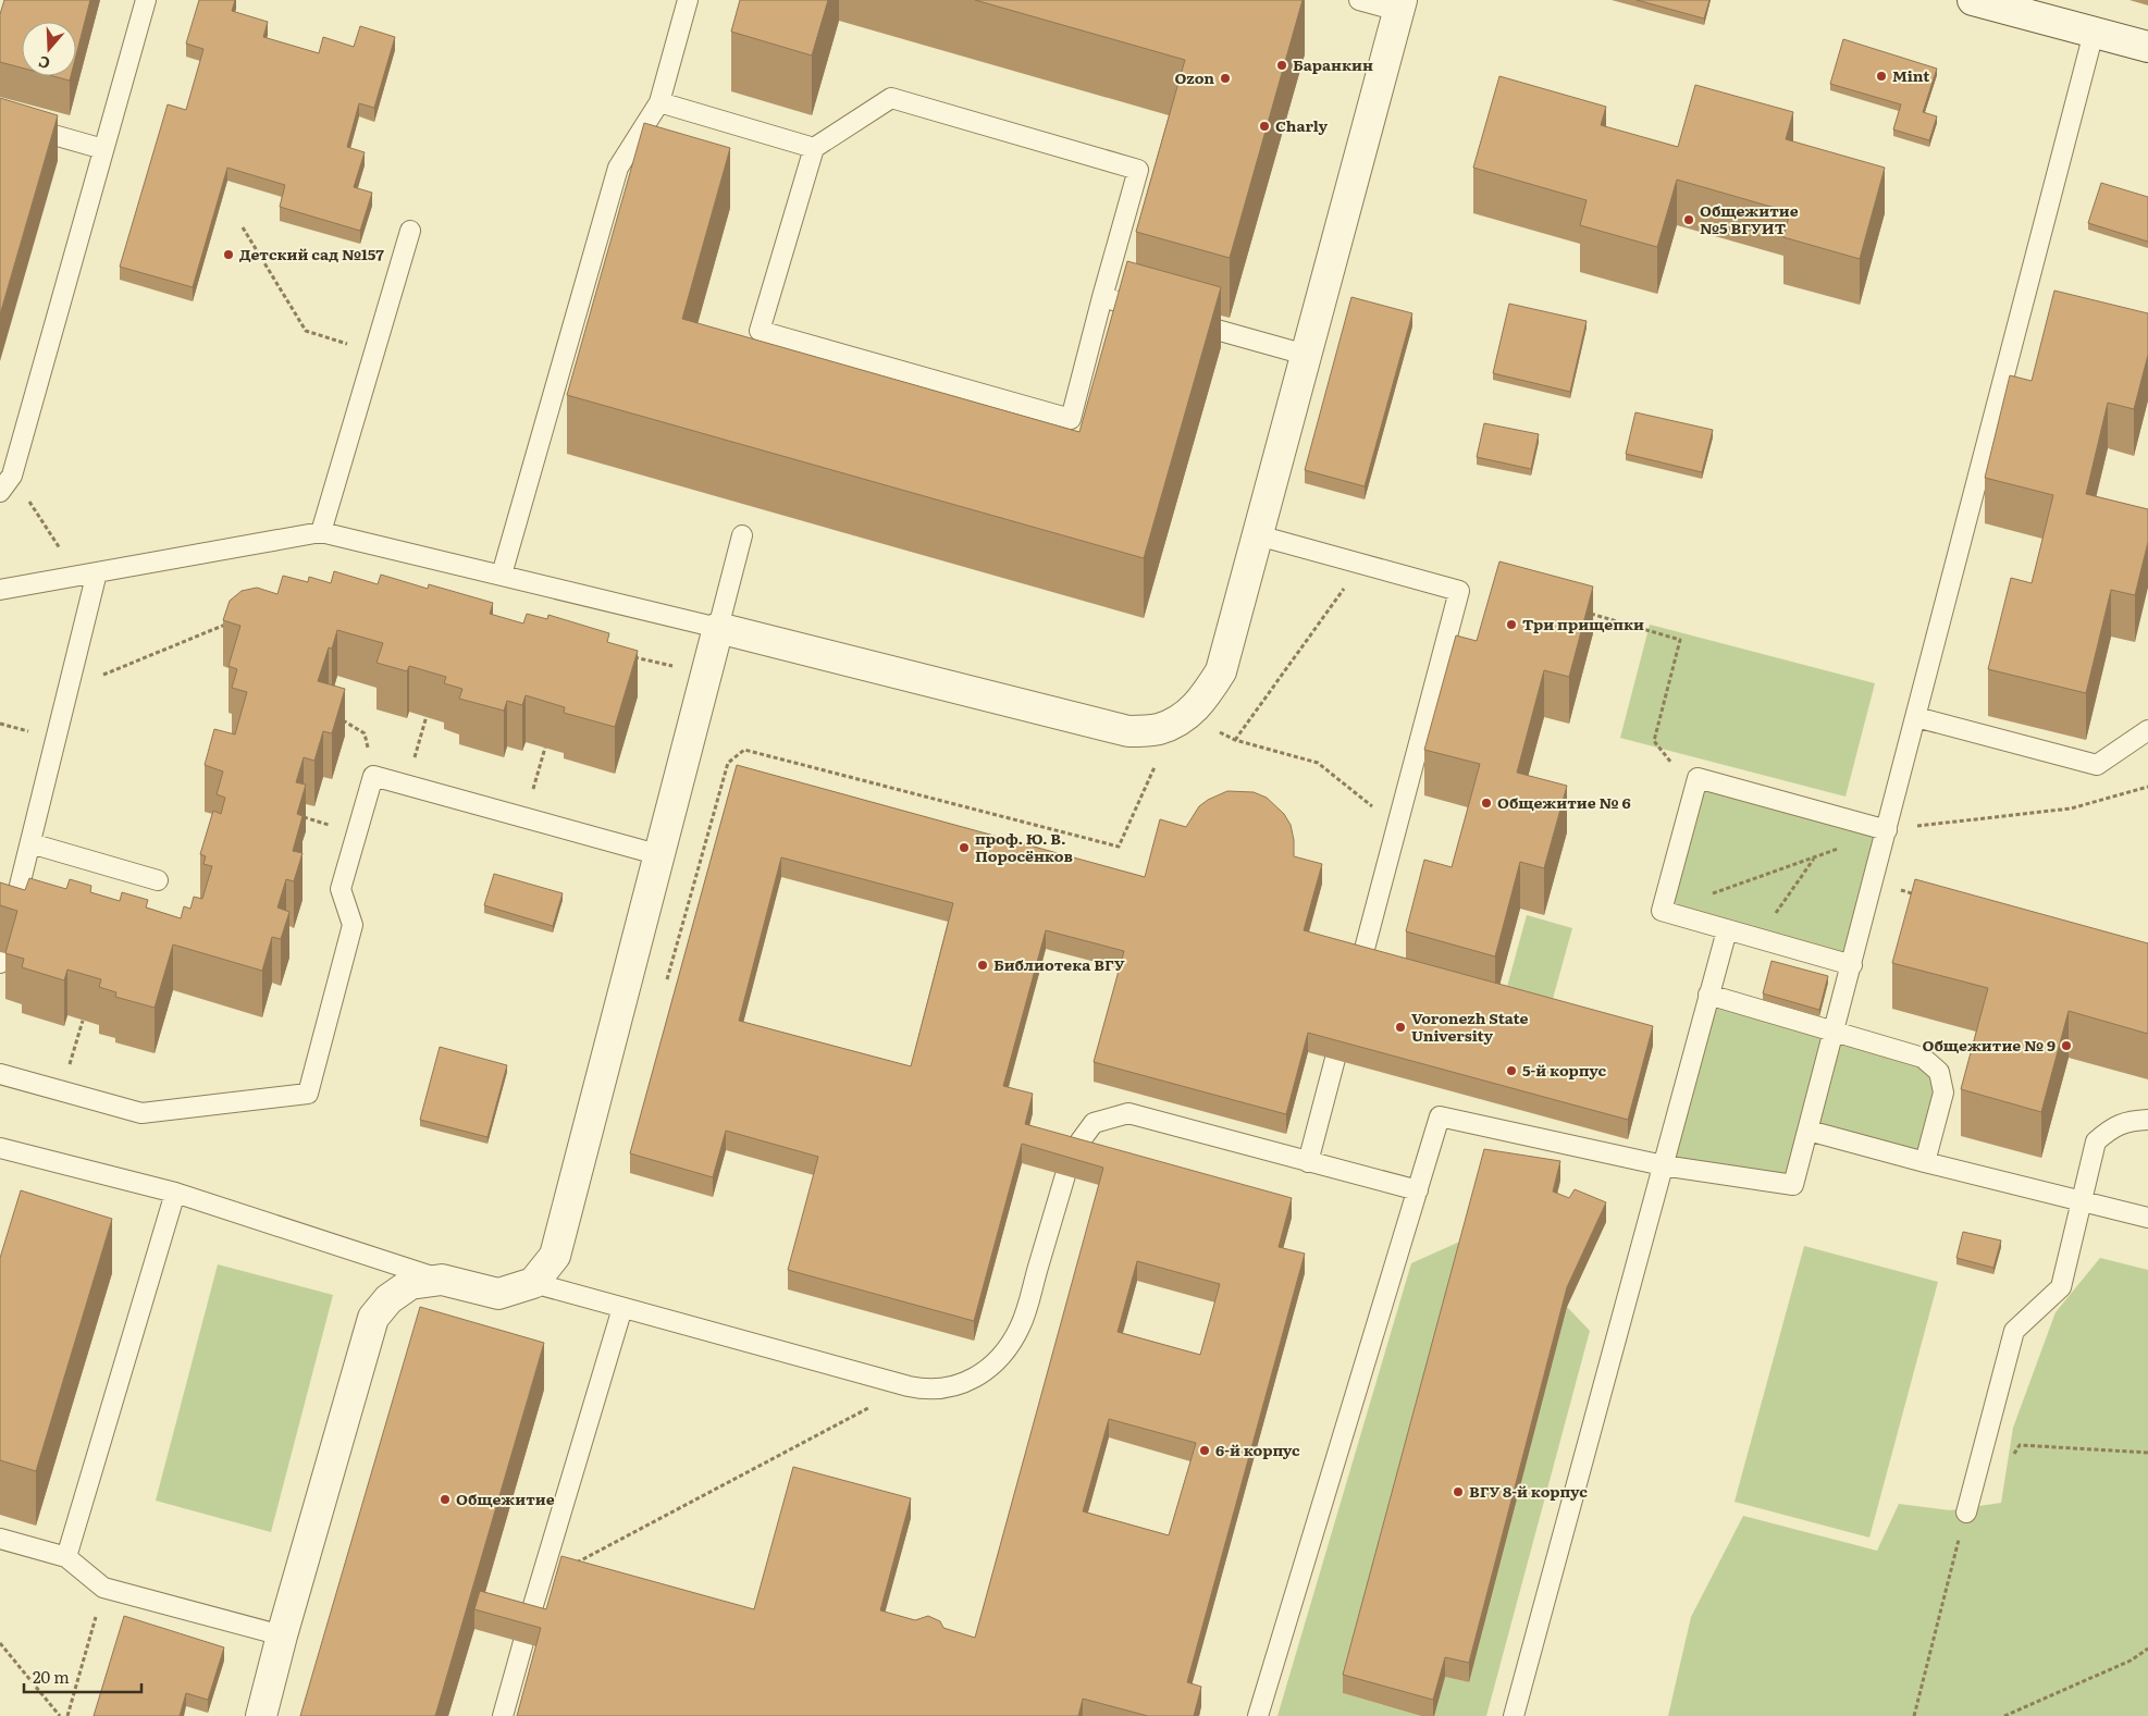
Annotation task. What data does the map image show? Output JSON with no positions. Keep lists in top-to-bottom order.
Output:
{
  "places": [
    "Баранкин",
    "Mint",
    "Ozon",
    "Charly",
    "Общежитие №5 ВГУИТ",
    "Детский сад №157",
    "Три прищепки",
    "Общежитие № 6",
    "проф. Ю. В. Поросёнков",
    "Библиотека ВГУ",
    "Voronezh State University",
    "Общежитие № 9",
    "5-й корпус",
    "6-й корпус",
    "ВГУ 8-й корпус",
    "Общежитие"
  ],
  "scale_bar": "20 m",
  "north": "bottom"
}
